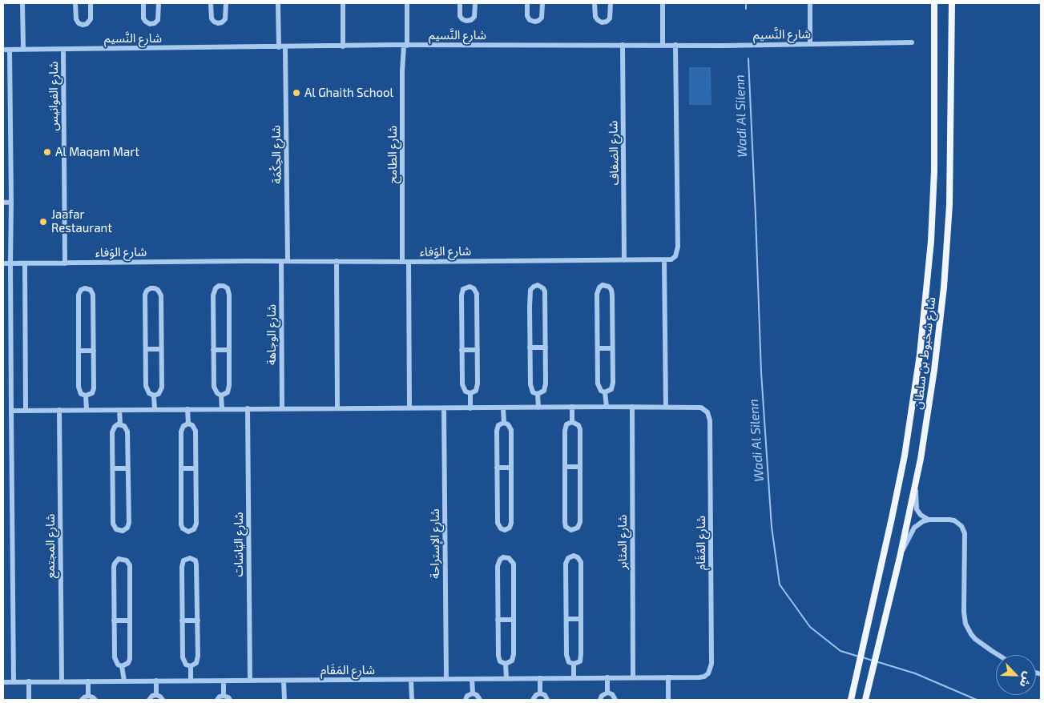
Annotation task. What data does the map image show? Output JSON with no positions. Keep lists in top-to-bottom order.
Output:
{
  "streets": {
    "main road": ["شارع شخبوط بن سلطان"],
    "street": [
      "شارع النَّسيم",
      "شارع الفوانيس",
      "شارع الضفاف",
      "شارع الحِكْمَة",
      "شارع الطامح",
      "شارع الوَفاء",
      "شارع الوجاهة",
      "شارع المثابر",
      "شارع المَقَام",
      "شارع الإستراحة",
      "شارع اليَاسَات",
      "شارع المجتمع"
    ]
  },
  "crossings": [
    ["شارع النَّسيم", "شارع الفوانيس"],
    ["شارع النَّسيم", "شارع الضفاف"],
    ["شارع النَّسيم", "شارع الحِكْمَة"],
    ["شارع النَّسيم", "شارع الطامح"],
    ["شارع الفوانيس", "شارع الوَفاء"],
    ["شارع الضفاف", "شارع الوَفاء"],
    ["شارع الحِكْمَة", "شارع الوَفاء"],
    ["شارع الطامح", "شارع الوَفاء"],
    ["شارع الطامح", "شارع المَقَام"],
    ["شارع الوَفاء", "شارع الوجاهة"],
    ["شارع الوجاهة", "شارع المَقَام"],
    ["شارع المثابر", "شارع المَقَام"],
    ["شارع المَقَام", "شارع الإستراحة"],
    ["شارع المَقَام", "شارع اليَاسَات"],
    ["شارع المَقَام", "شارع المجتمع"]
  ],
  "water": ["Wadi Al Silenn"],
  "places": ["Al Ghaith School", "Al Maqam Mart", "Jaafar Restaurant"],
  "north": "bottom right"
}
